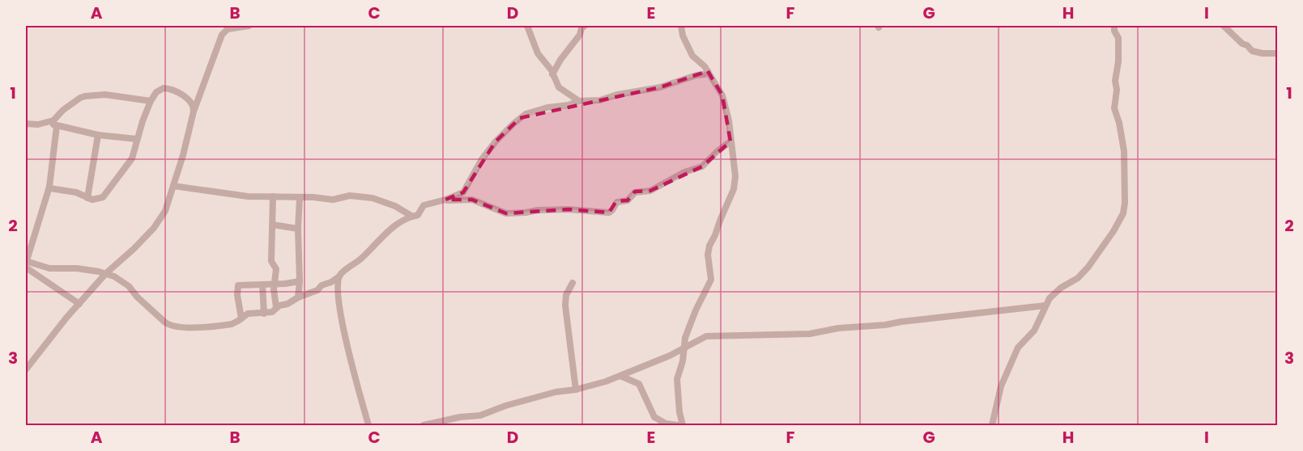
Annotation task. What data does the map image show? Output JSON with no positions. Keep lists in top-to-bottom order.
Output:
{
  "grid": {
    "columns": [
      "A",
      "B",
      "C",
      "D",
      "E",
      "F",
      "G",
      "H",
      "I"
    ],
    "rows": ["1", "2", "3"]
  }
}
